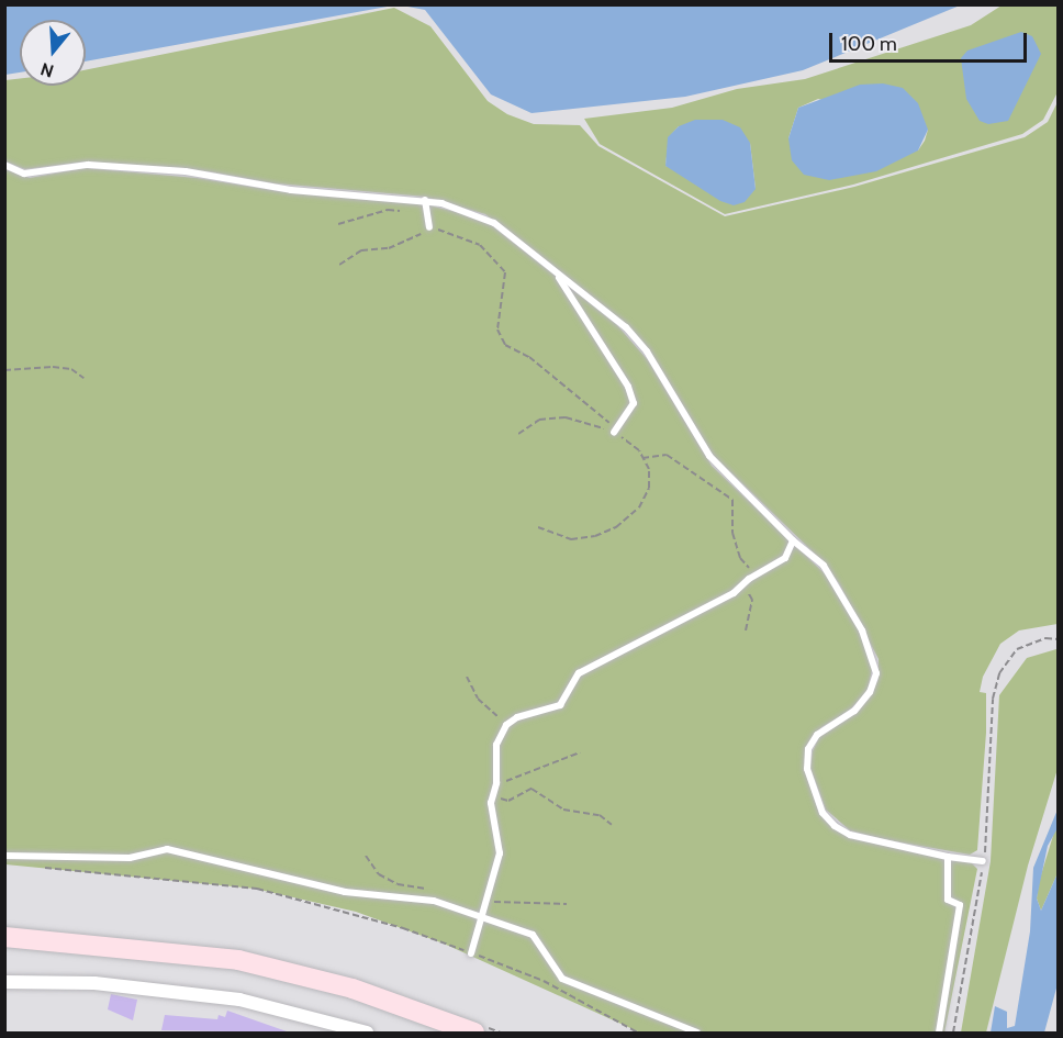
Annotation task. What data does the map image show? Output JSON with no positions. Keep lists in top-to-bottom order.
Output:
{
  "scale_bar": "100 m",
  "north": "bottom"
}
